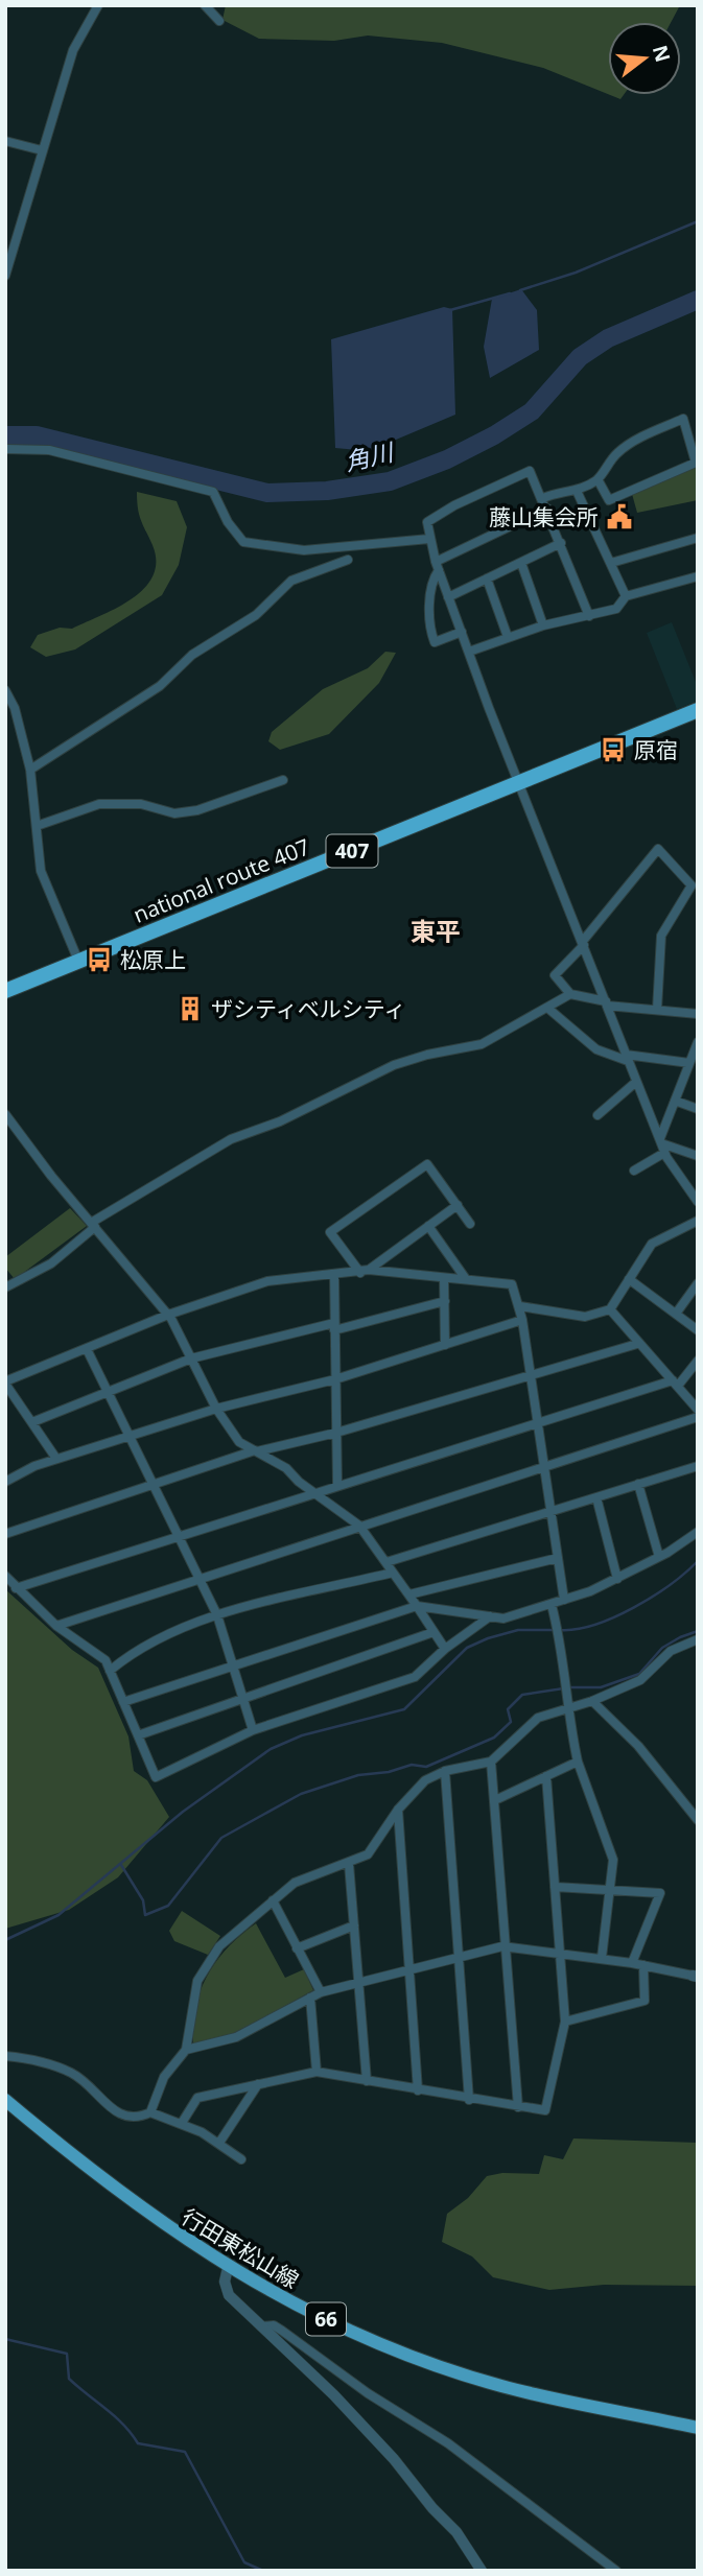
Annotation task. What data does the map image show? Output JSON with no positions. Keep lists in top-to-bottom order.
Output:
{
  "streets": {
    "highway": ["407", "national route 407"],
    "main road": ["行田東松山線", "66"]
  },
  "districts": ["東平"],
  "water": ["角川"],
  "places": {
    "public building": ["藤山集会所"],
    "bus stop": ["原宿", "松原上"],
    "building": ["ザシティベルシティ"]
  },
  "north": "right"
}
